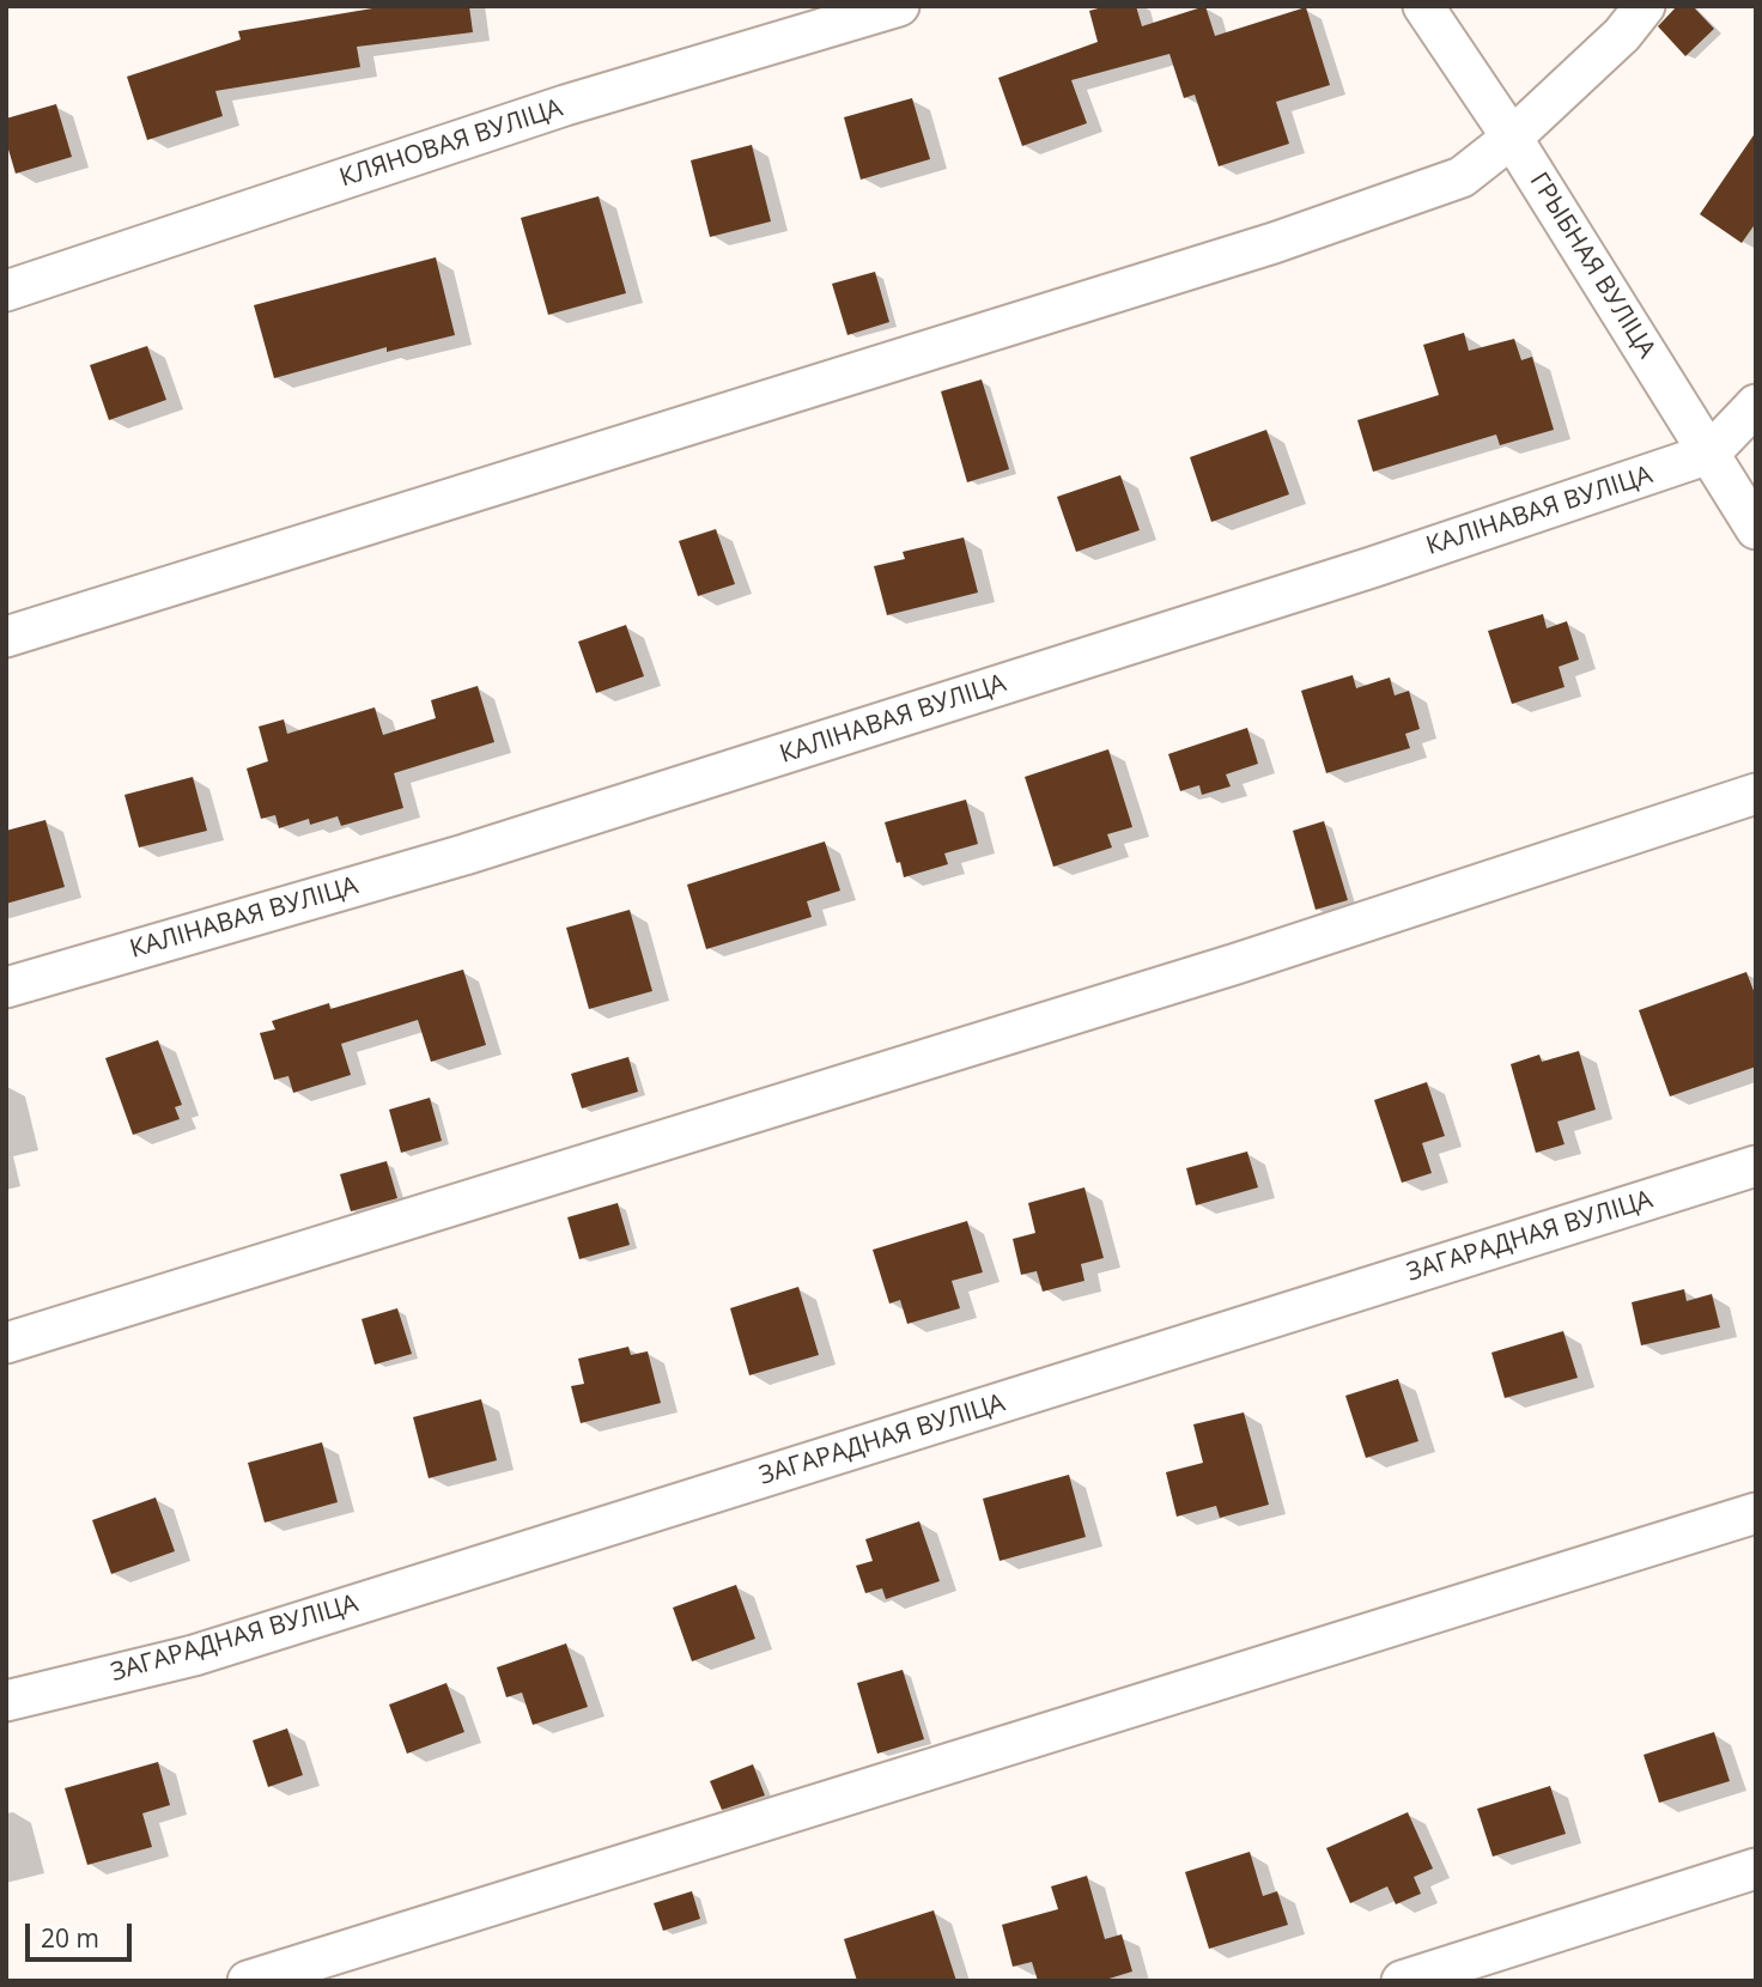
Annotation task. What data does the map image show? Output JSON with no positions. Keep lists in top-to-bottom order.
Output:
{
  "streets": {
    "street": [
      "КЛЯНОВАЯ ВУЛІЦА",
      "ГРЫБНАЯ ВУЛІЦА",
      "КАЛІНАВАЯ ВУЛІЦА",
      "ЗАГАРАДНАЯ ВУЛІЦА"
    ]
  },
  "crossings": [
    ["ГРЫБНАЯ ВУЛІЦА", "КАЛІНАВАЯ ВУЛІЦА"]
  ],
  "scale_bar": "20 m"
}
